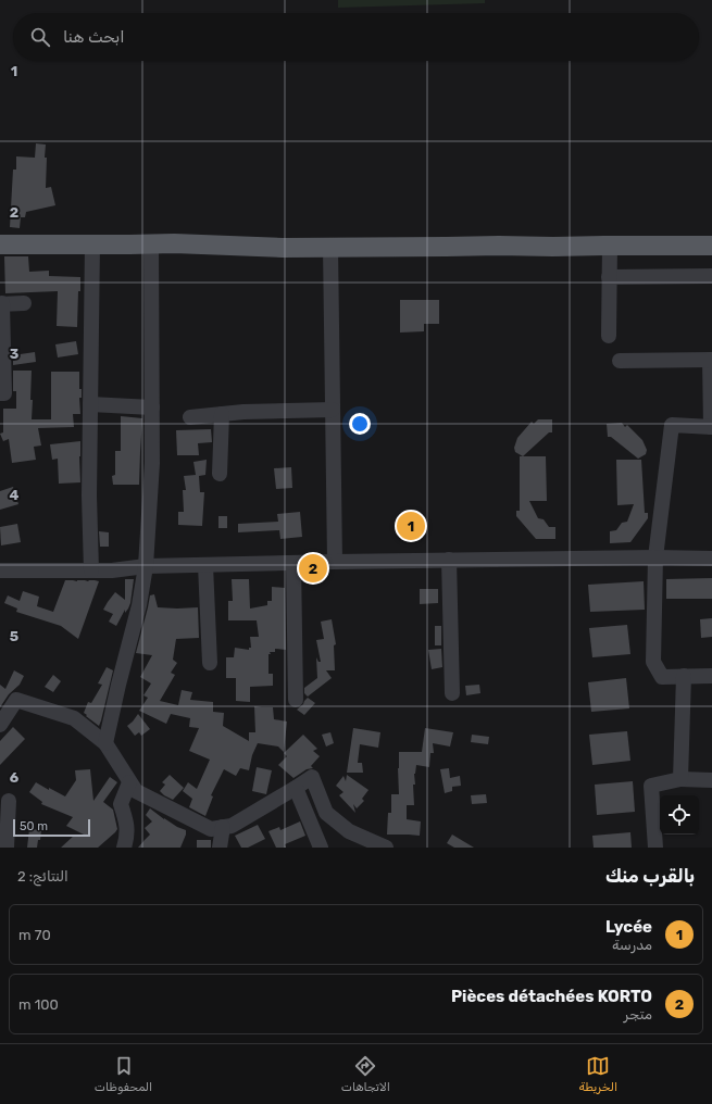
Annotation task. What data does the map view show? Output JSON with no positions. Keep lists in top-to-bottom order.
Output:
{
  "scale_bar": "50 m",
  "page": {
    "search": "ابحث هنا",
    "pins": ["1", "2"],
    "scale": "50 m",
    "heading": ["بالقرب منك", "النتائج: 2"],
    "list": [
      {
        "mark": "1",
        "name": "Lycée",
        "note": "مدرسة",
        "value": "70 m"
      },
      {
        "mark": "2",
        "name": "Pièces détachées KORTO",
        "note": "متجر",
        "value": "100 m"
      }
    ],
    "nav": ["الخريطة", "الاتجاهات", "المحفوظات"]
  },
  "grid": {
    "rows": [
      "1",
      "2",
      "3",
      "4",
      "5",
      "6"
    ]
  }
}
